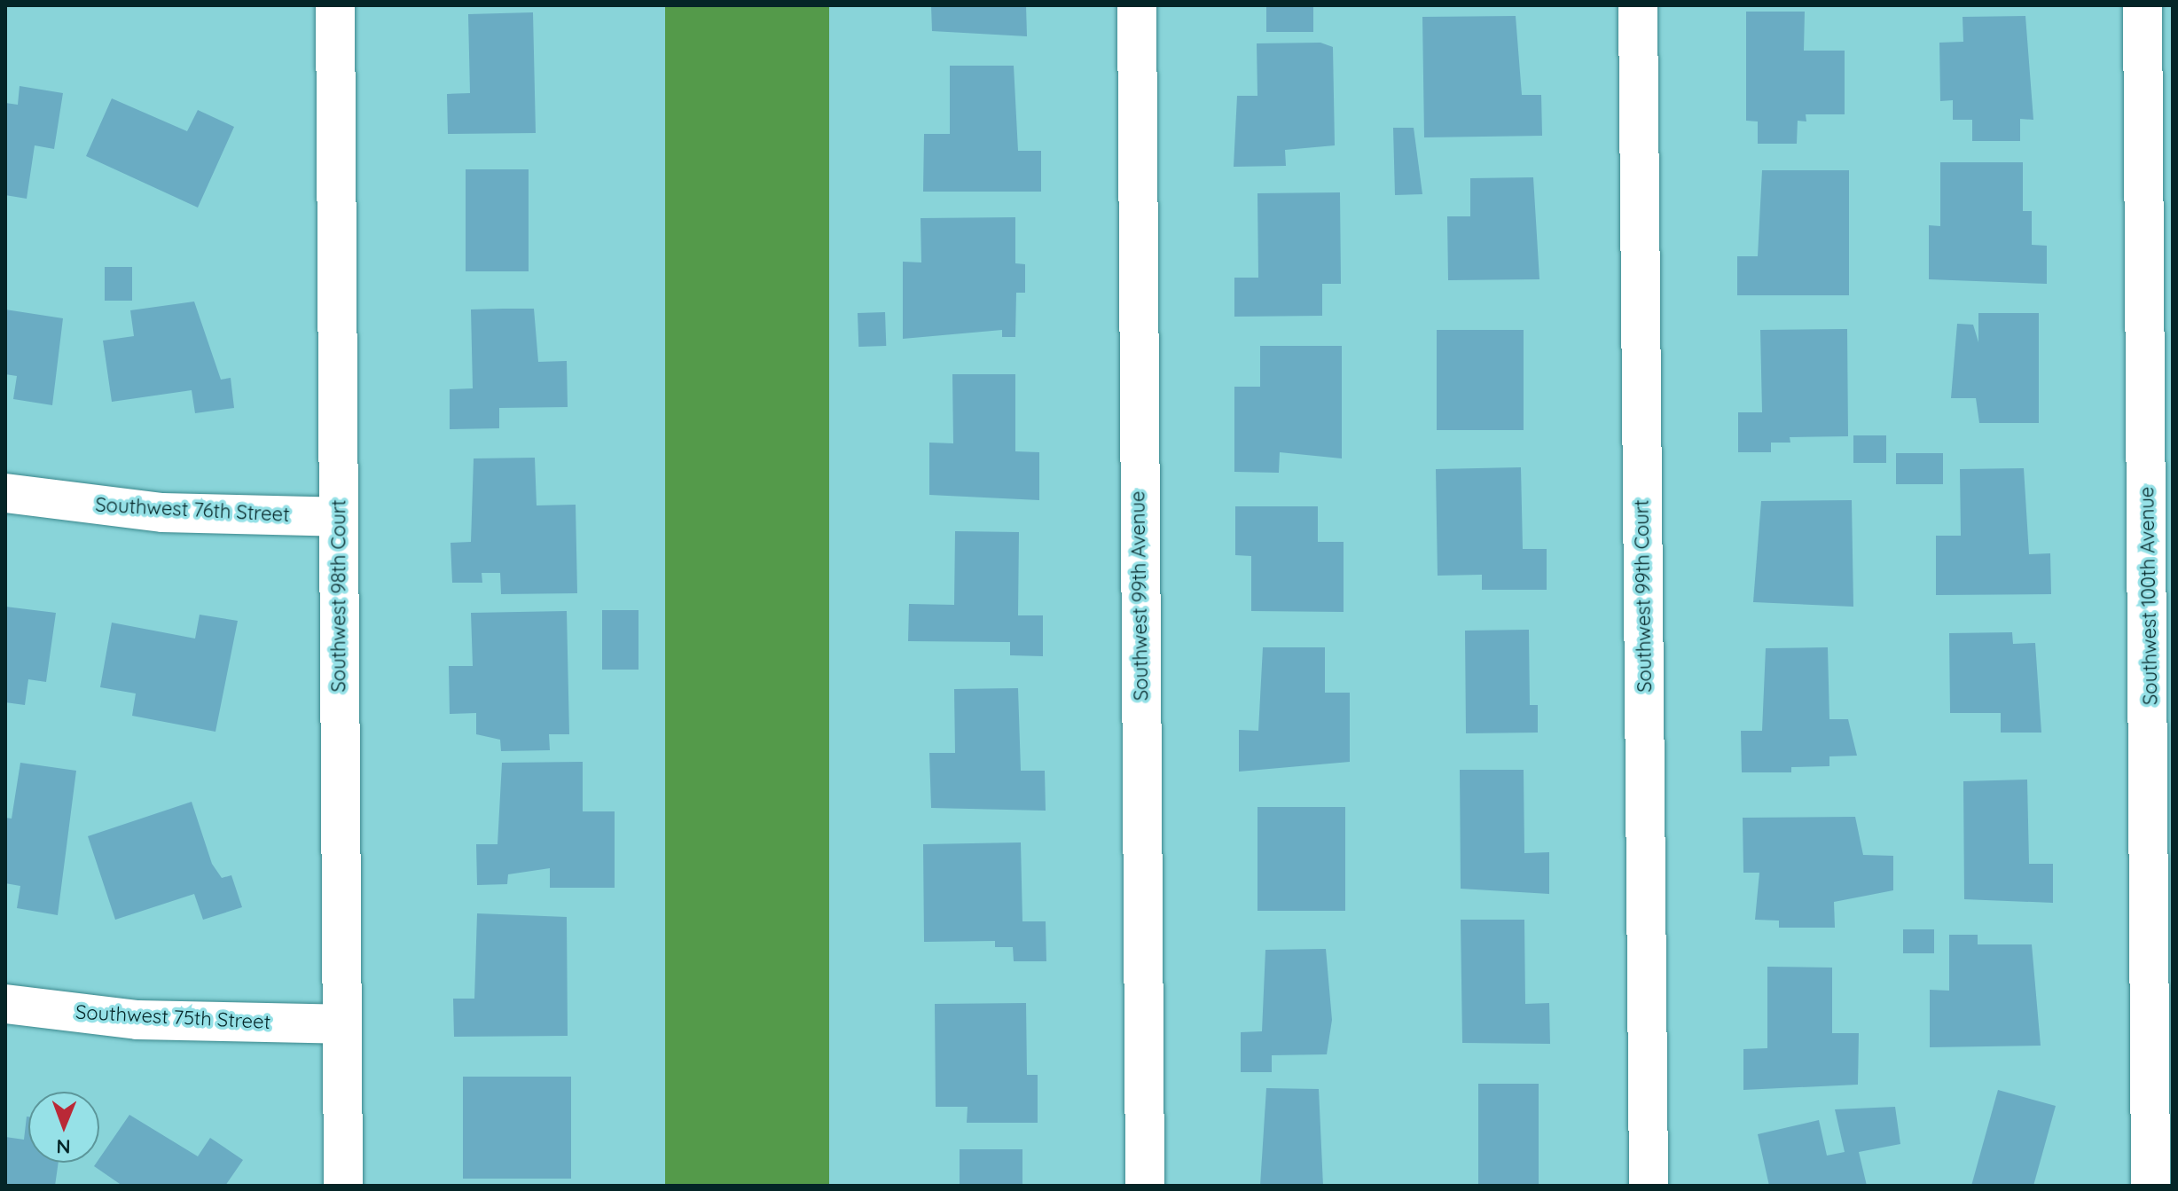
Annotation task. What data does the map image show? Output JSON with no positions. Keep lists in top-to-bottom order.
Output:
{
  "streets": {
    "street": [
      "Southwest 76th Street",
      "Southwest 98th Court",
      "Southwest 99th Avenue",
      "Southwest 99th Court",
      "Southwest 100th Avenue",
      "Southwest 75th Street"
    ]
  },
  "crossings": [
    ["Southwest 76th Street", "Southwest 98th Court"],
    ["Southwest 98th Court", "Southwest 75th Street"]
  ],
  "north": "bottom"
}
